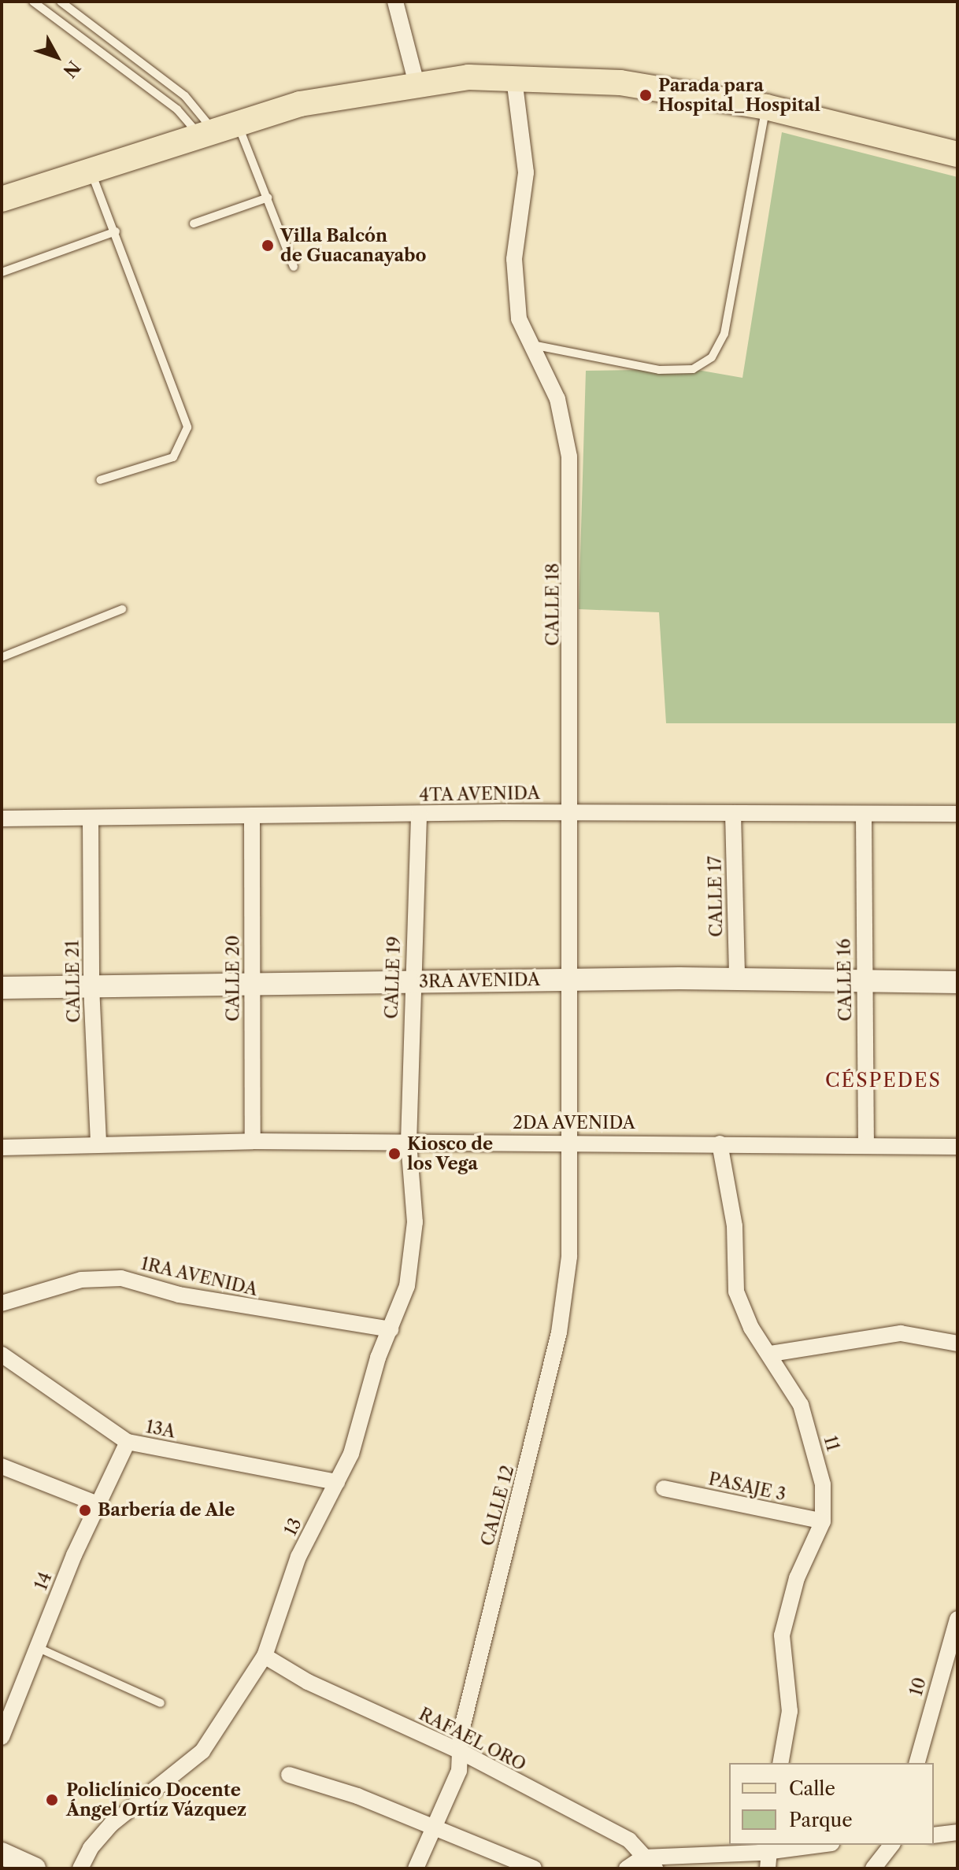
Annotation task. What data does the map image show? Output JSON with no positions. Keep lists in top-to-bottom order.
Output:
{
  "streets": {
    "street": [
      "CALLE 18",
      "4TA AVENIDA",
      "CALLE 17",
      "CALLE 19",
      "CALLE 20",
      "CALLE 16",
      "3RA AVENIDA",
      "CALLE 21",
      "2DA AVENIDA",
      "1RA AVENIDA",
      "13A",
      "11",
      "PASAJE 3",
      "CALLE 12",
      "13",
      "14",
      "10",
      "RAFAEL ORO"
    ]
  },
  "crossings": [
    ["CALLE 18", "4TA AVENIDA"],
    ["CALLE 18", "3RA AVENIDA"],
    ["CALLE 18", "2DA AVENIDA"],
    ["CALLE 18", "CALLE 12"],
    ["4TA AVENIDA", "CALLE 17"],
    ["4TA AVENIDA", "CALLE 19"],
    ["4TA AVENIDA", "CALLE 20"],
    ["4TA AVENIDA", "CALLE 16"],
    ["4TA AVENIDA", "CALLE 21"],
    ["CALLE 17", "3RA AVENIDA"],
    ["CALLE 19", "3RA AVENIDA"],
    ["CALLE 19", "2DA AVENIDA"],
    ["CALLE 19", "13"],
    ["CALLE 20", "3RA AVENIDA"],
    ["CALLE 20", "2DA AVENIDA"],
    ["CALLE 16", "3RA AVENIDA"],
    ["CALLE 16", "2DA AVENIDA"],
    ["3RA AVENIDA", "CALLE 21"],
    ["CALLE 21", "2DA AVENIDA"],
    ["2DA AVENIDA", "11"],
    ["2DA AVENIDA", "CALLE 12"],
    ["2DA AVENIDA", "13"],
    ["1RA AVENIDA", "13"],
    ["13A", "13"],
    ["13A", "14"],
    ["11", "PASAJE 3"],
    ["CALLE 12", "RAFAEL ORO"],
    ["13", "RAFAEL ORO"]
  ],
  "districts": ["CÉSPEDES"],
  "places": [
    "Parada para Hospital_Hospital",
    "Villa Balcón de Guacanayabo",
    "Kiosco de los Vega",
    "Barbería de Ale",
    "Policlínico Docente Ángel Ortíz Vázquez"
  ],
  "legend": ["Calle", "Parque"],
  "north": "bottom right"
}
